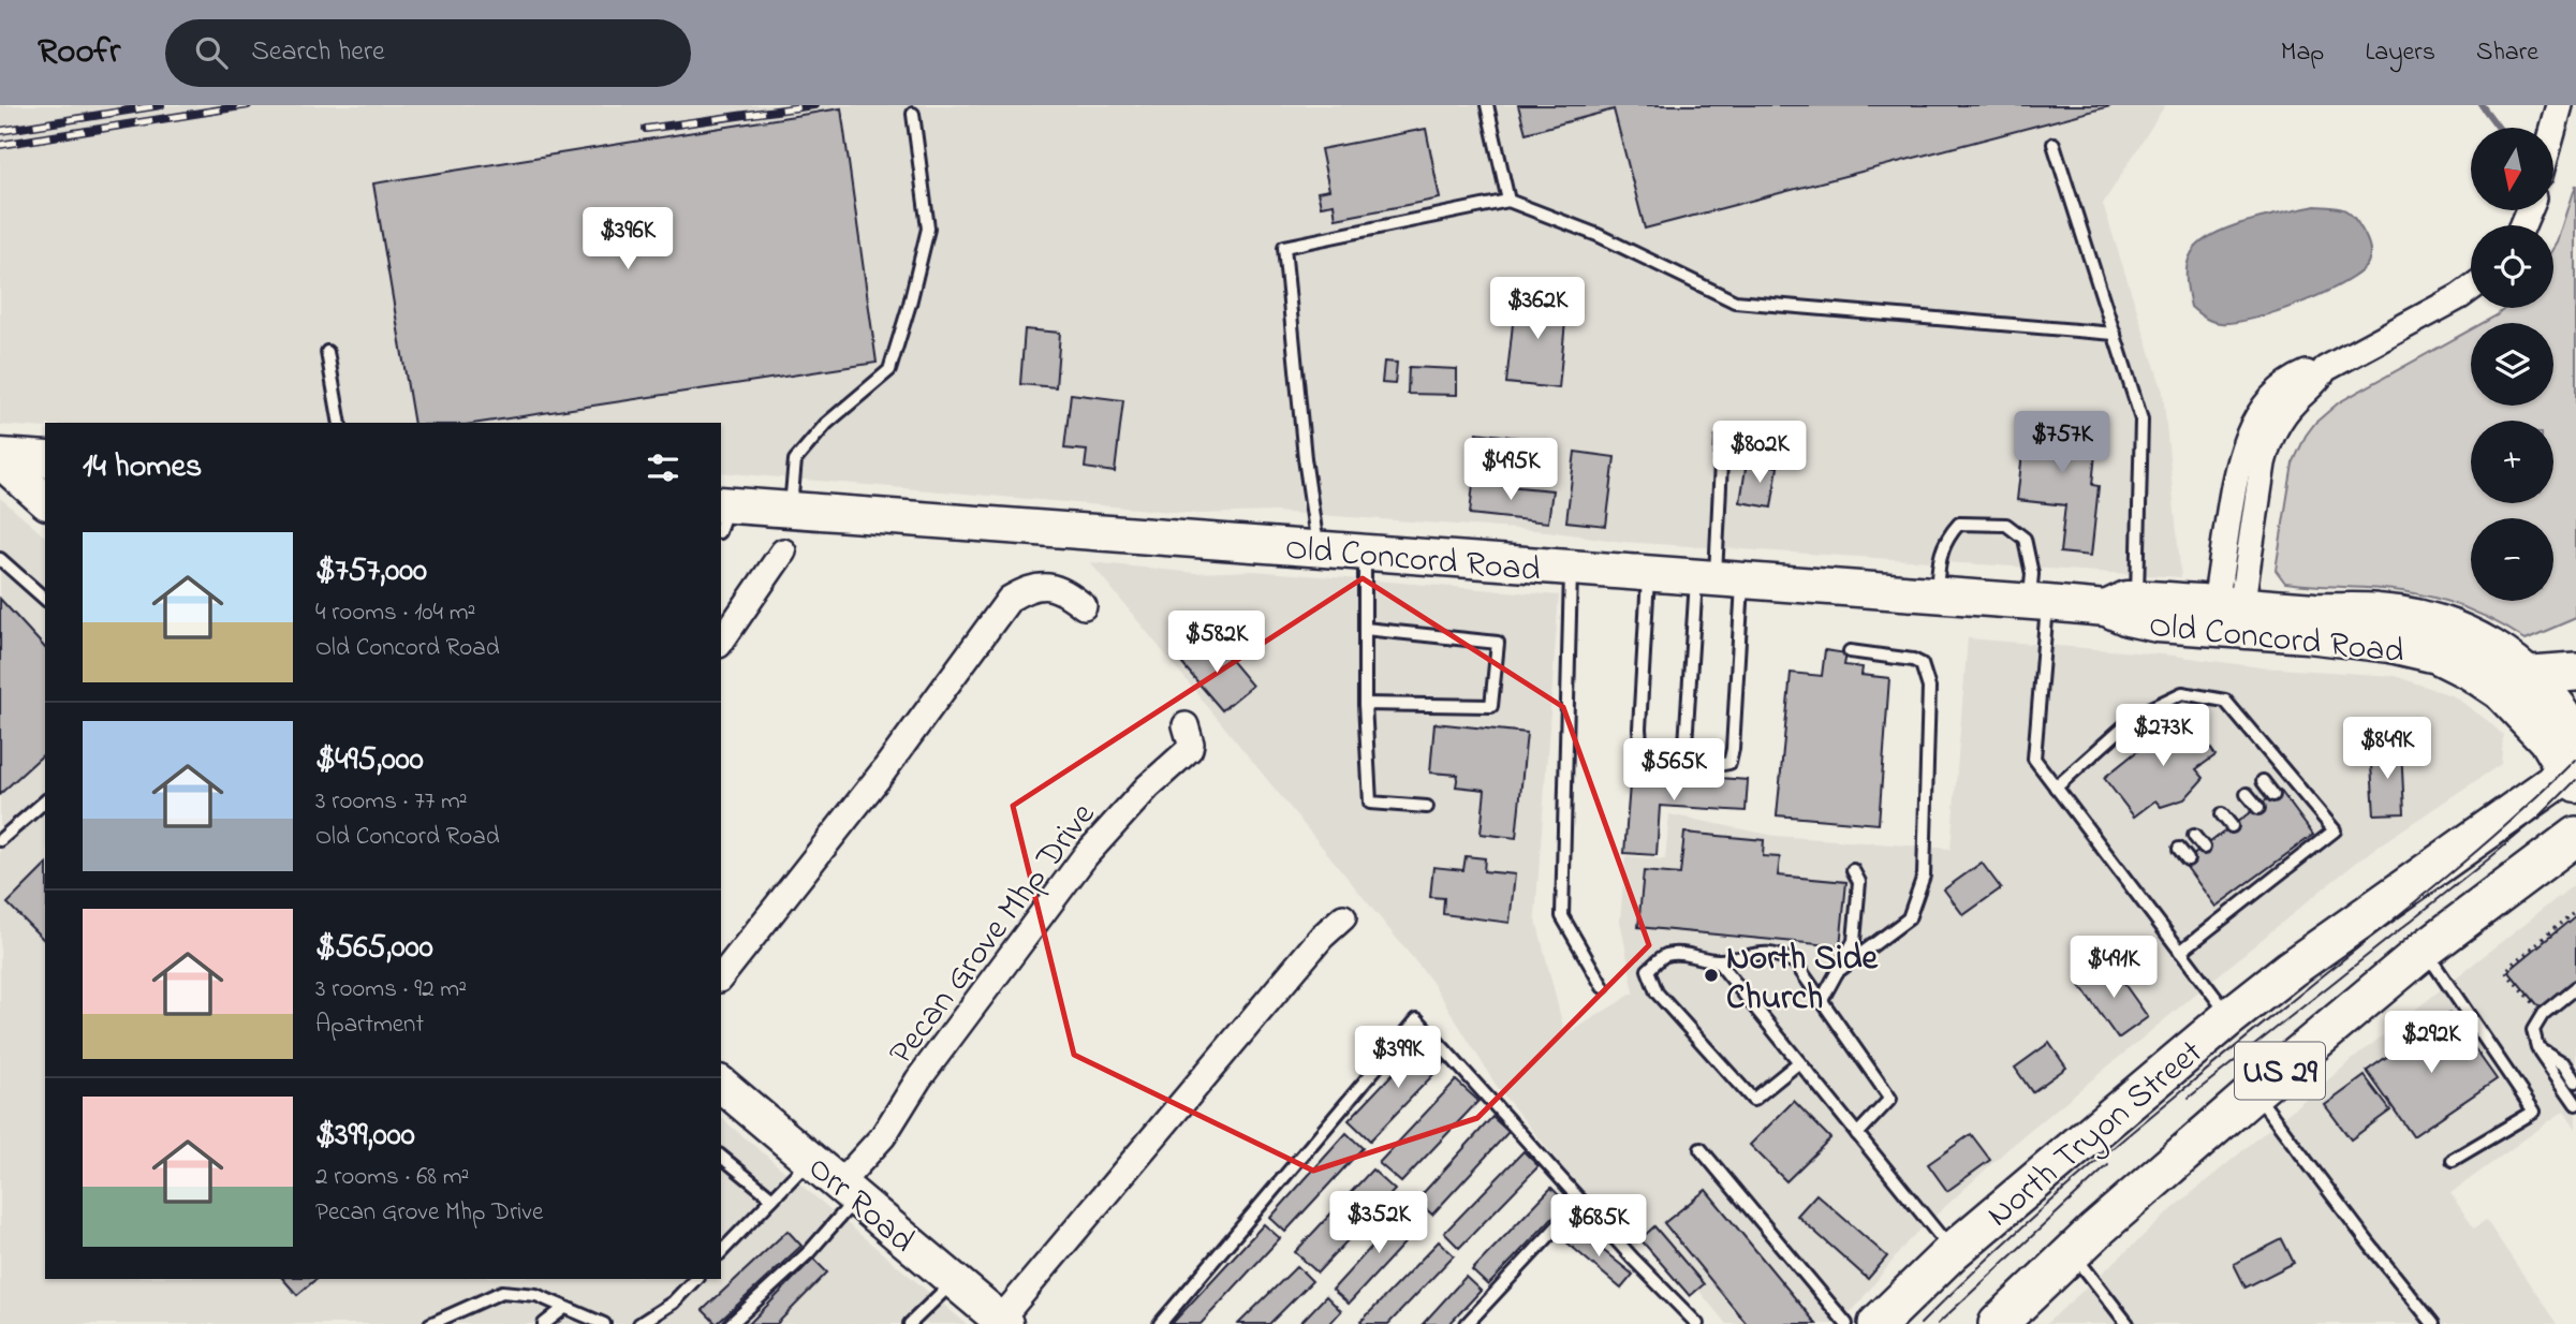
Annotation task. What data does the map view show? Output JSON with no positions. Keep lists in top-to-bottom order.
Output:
{
  "streets": {
    "main road": ["US 29", "North Tryon Street"],
    "street": ["Old Concord Road", "Pecan Grove Mhp Drive", "Orr Road"]
  },
  "crossings": [
    ["Old Concord Road", "North Tryon Street"],
    ["Pecan Grove Mhp Drive", "Orr Road"]
  ],
  "places": ["North Side Church"],
  "north": "bottom",
  "page": {
    "header": "Roofr",
    "search": "Search here",
    "nav": ["Map", "Layers", "Share"],
    "map_buttons": ["+", "−"],
    "price": [
      "$396K",
      "$362K",
      "$757K",
      "$802K",
      "$495K",
      "$582K",
      "$273K",
      "$849K",
      "$565K",
      "$491K",
      "$292K",
      "$399K",
      "$352K",
      "$685K"
    ],
    "heading": "14 homes",
    "list": [
      {
        "name": "$757,000",
        "note": "4 rooms · 104 m² · Old Concord Road"
      },
      {
        "name": "$495,000",
        "note": "3 rooms · 77 m² · Old Concord Road"
      },
      {
        "name": "$565,000",
        "note": "3 rooms · 92 m² · Apartment"
      },
      {
        "name": "$399,000",
        "note": "2 rooms · 68 m² · Pecan Grove Mhp Drive"
      }
    ]
  }
}
